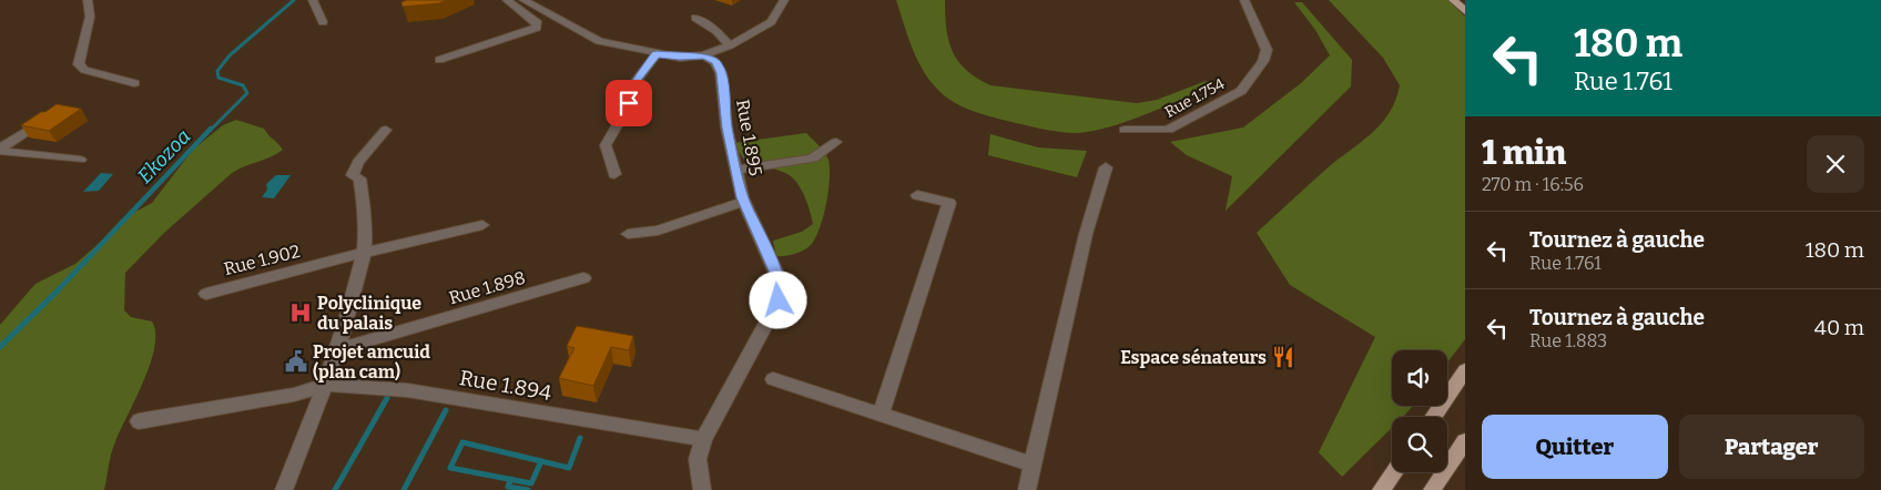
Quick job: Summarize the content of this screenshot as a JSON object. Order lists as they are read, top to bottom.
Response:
{
  "streets": {
    "street": [
      "Rue 1.754",
      "Rue 1.895",
      "Rue 1.902",
      "Rue 1.898",
      "Rue 1.894"
    ]
  },
  "crossings": [
    ["Rue 1.895", "Rue 1.894"]
  ],
  "water": ["Ekozoa"],
  "places": {
    "hospital": ["Polyclinique du palais"],
    "restaurant": ["Espace sénateurs"],
    "public building": ["Projet amcuid (plan cam)"]
  },
  "page": {
    "turn": ["180 m", "Rue 1.761"],
    "heading": ["1 min", "270 m · 16:56"],
    "list": [
      {
        "name": "Tournez à gauche",
        "note": "Rue 1.761",
        "value": "180 m"
      },
      {
        "name": "Tournez à gauche",
        "note": "Rue 1.883",
        "value": "40 m"
      }
    ],
    "buttons": ["Quitter", "Partager"]
  }
}
